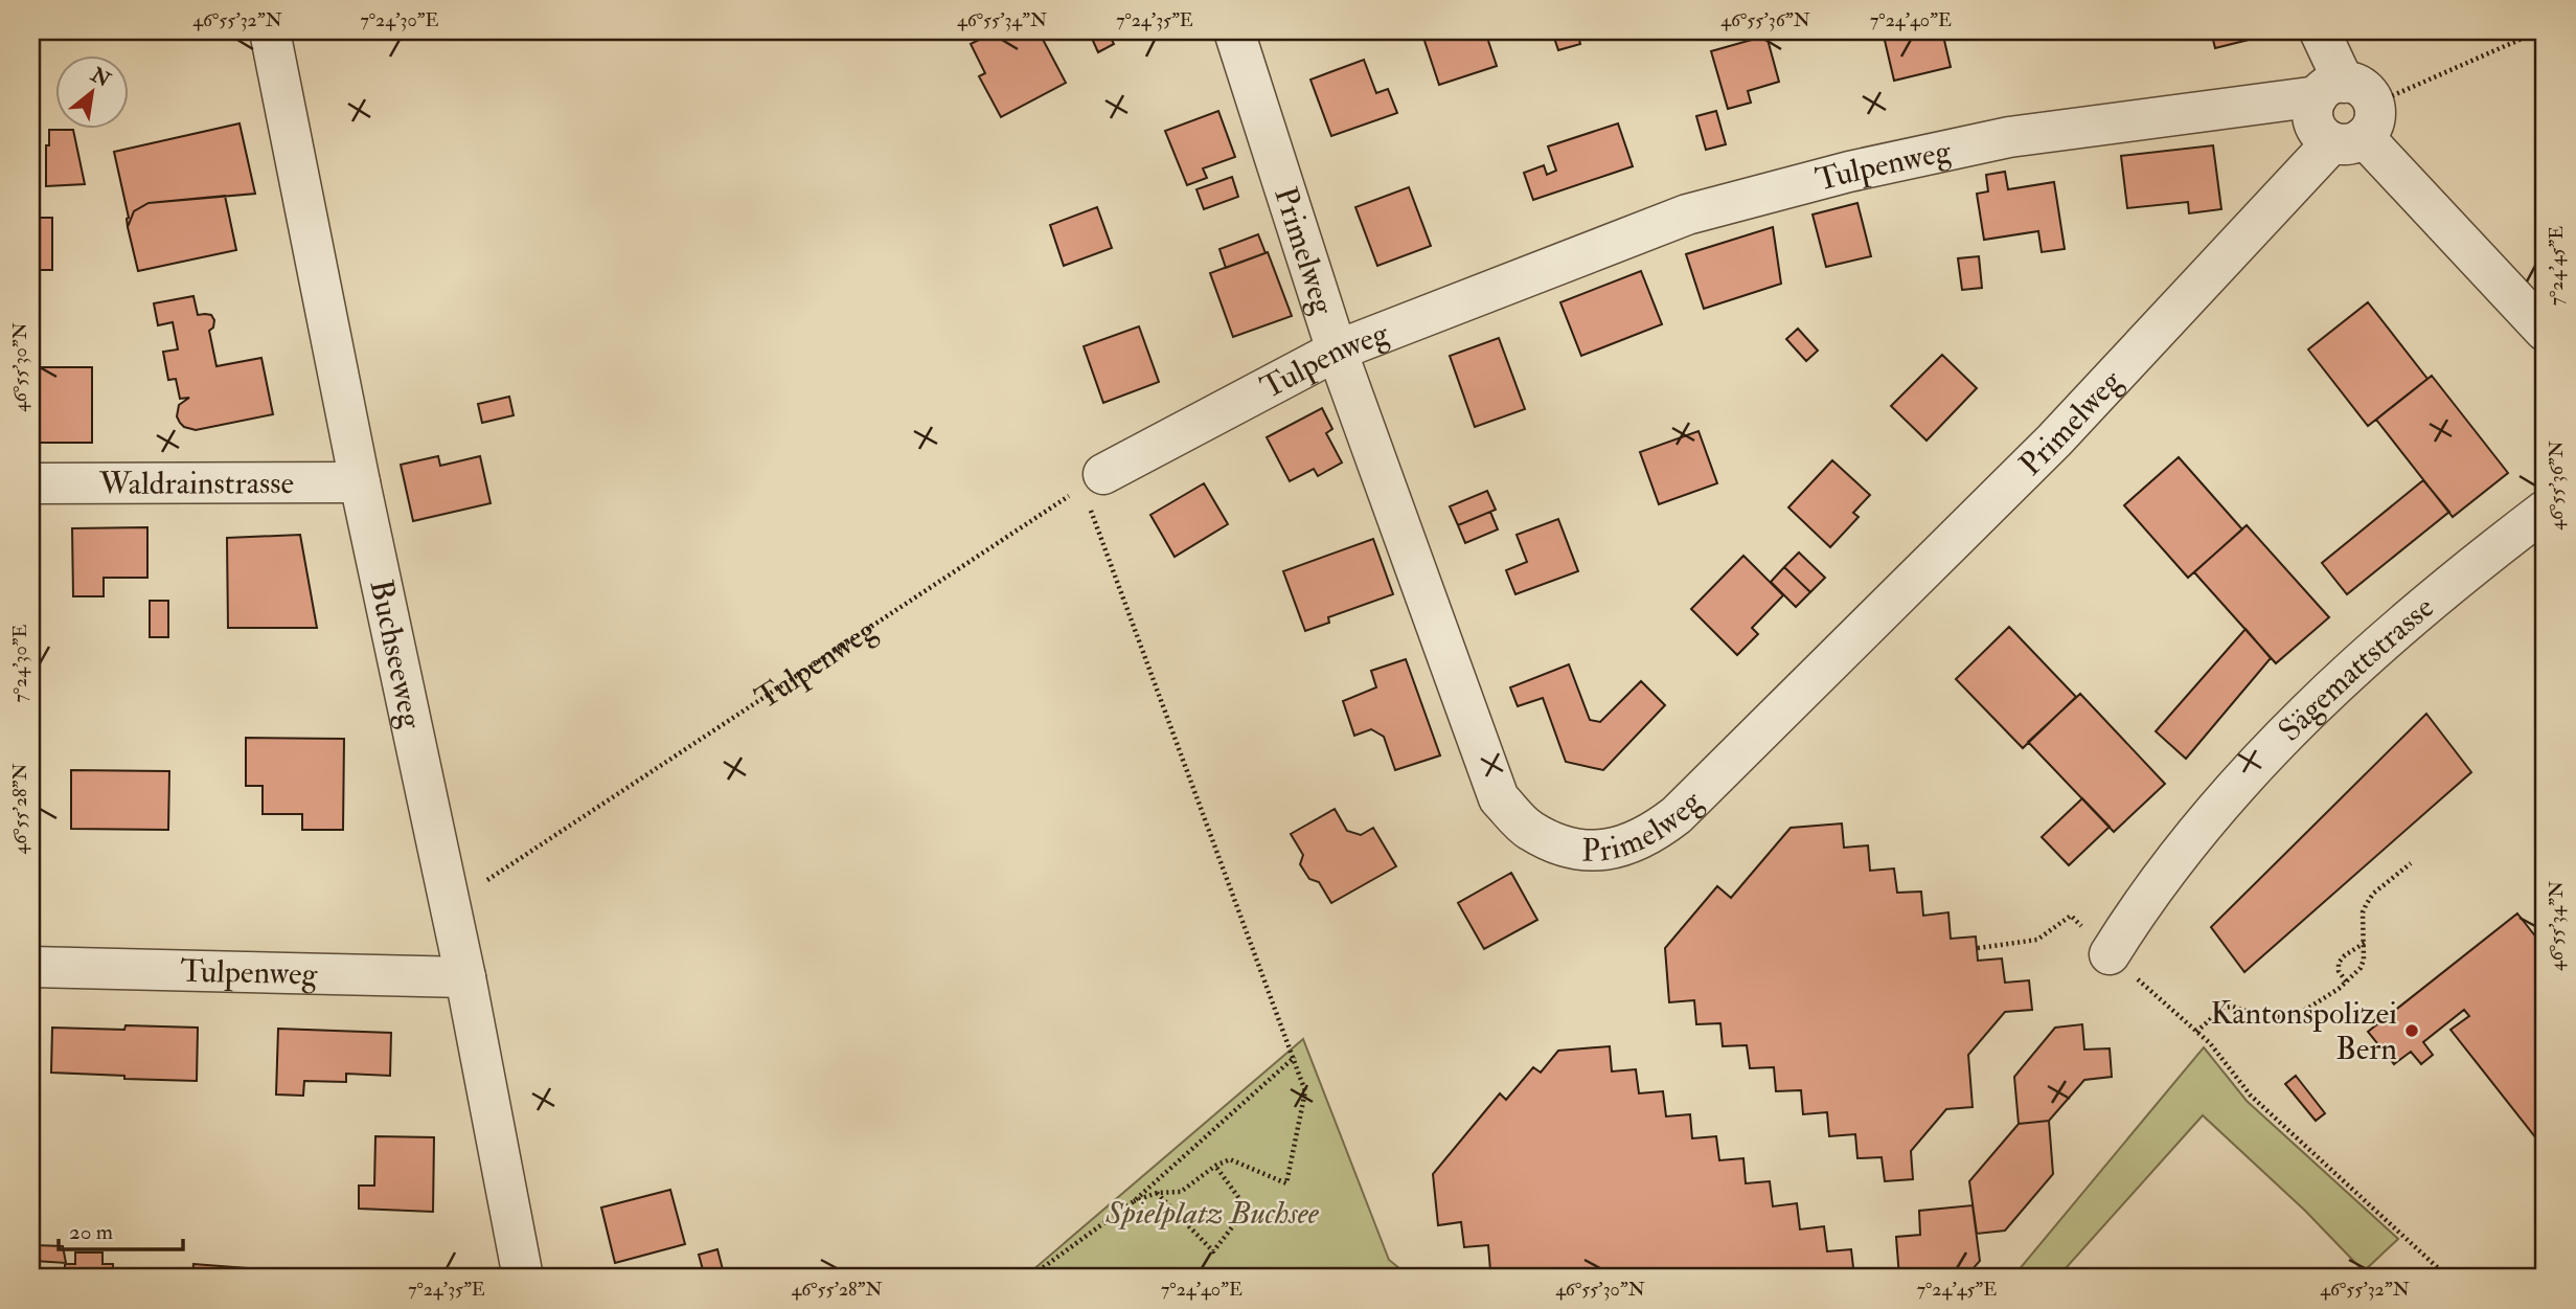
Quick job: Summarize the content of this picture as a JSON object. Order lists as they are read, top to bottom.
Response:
{
  "streets": {
    "street": [
      "Tulpenweg",
      "Primelweg",
      "Waldrainstrasse",
      "Buchseeweg",
      "Sägemattstrasse"
    ]
  },
  "crossings": [
    ["Tulpenweg", "Primelweg"],
    ["Tulpenweg", "Buchseeweg"],
    ["Waldrainstrasse", "Buchseeweg"]
  ],
  "parks": ["Spielplatz Buchsee"],
  "places": ["Kantonspolizei Bern"],
  "scale_bar": "20 m",
  "north": "top right",
  "coordinates": [
    "46°55'32\"N",
    "7°24'30\"E",
    "46°55'34\"N",
    "7°24'35\"E",
    "46°55'36\"N",
    "7°24'40\"E",
    "7°24'45\"E",
    "46°55'30\"N",
    "46°55'28\"N"
  ]
}
